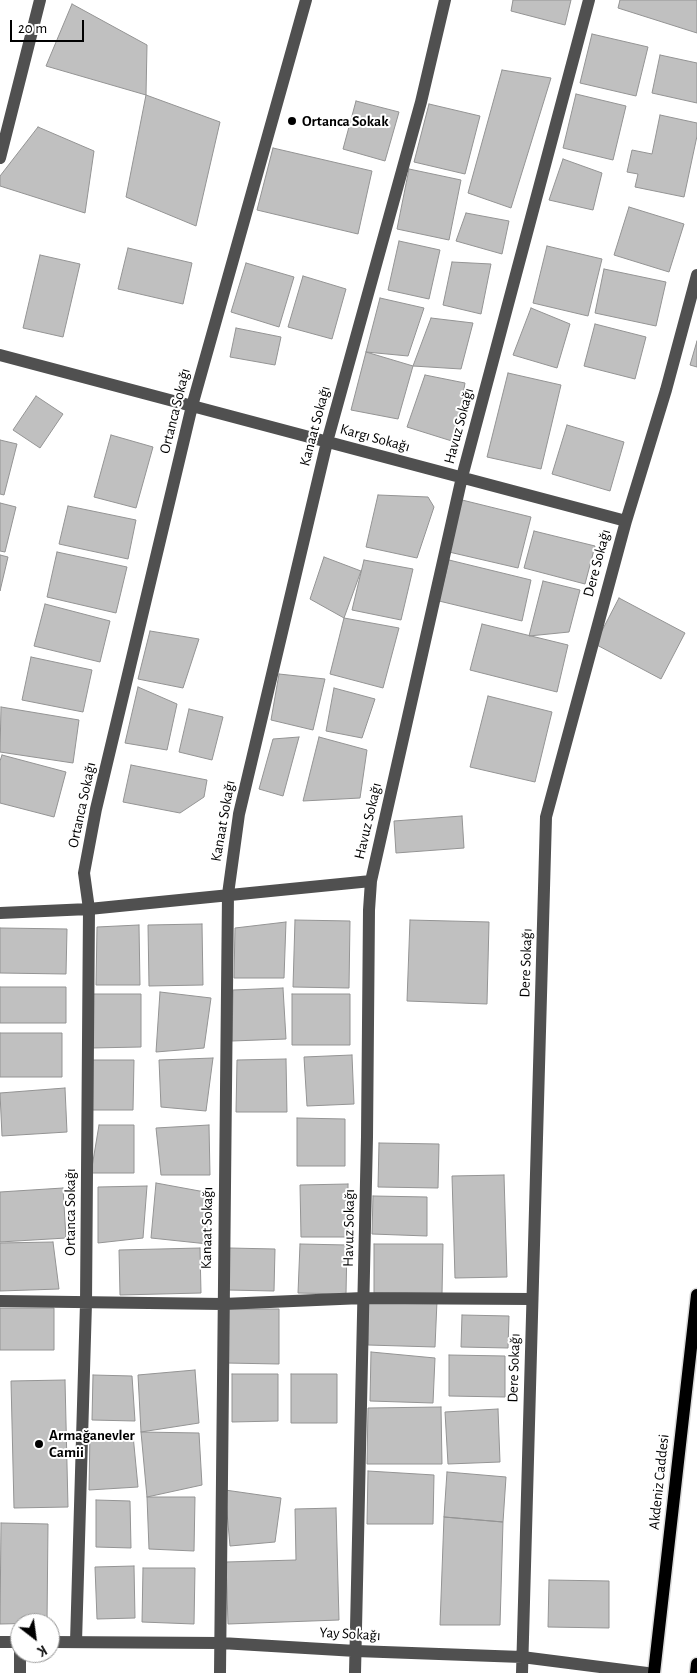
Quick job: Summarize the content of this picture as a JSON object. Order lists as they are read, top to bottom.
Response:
{
  "streets": {
    "main road": ["Akdeniz Caddesi"],
    "street": [
      "Ortanca Sokağı",
      "Kanaat Sokağı",
      "Havuz Sokağı",
      "Kargı Sokağı",
      "Dere Sokağı",
      "Yay Sokağı"
    ]
  },
  "crossings": [
    ["Ortanca Sokağı", "Kargı Sokağı"],
    ["Ortanca Sokağı", "Yay Sokağı"],
    ["Kanaat Sokağı", "Kargı Sokağı"],
    ["Kanaat Sokağı", "Yay Sokağı"],
    ["Havuz Sokağı", "Kargı Sokağı"],
    ["Havuz Sokağı", "Yay Sokağı"],
    ["Kargı Sokağı", "Dere Sokağı"],
    ["Dere Sokağı", "Yay Sokağı"]
  ],
  "places": ["Ortanca Sokak", "Armağanevler Camii"],
  "scale_bar": "20 m",
  "north": "bottom right"
}
